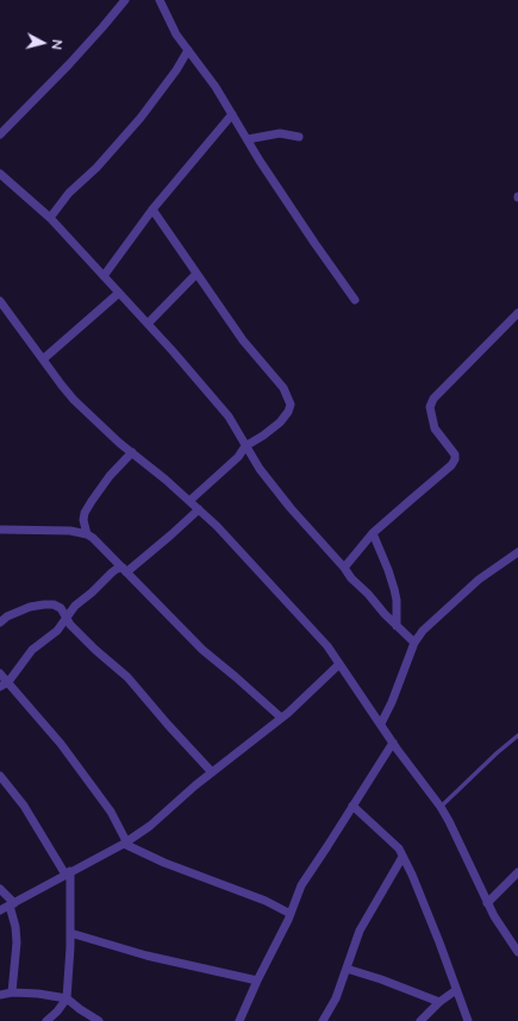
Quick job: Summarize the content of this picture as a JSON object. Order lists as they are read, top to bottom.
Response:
{
  "north": "right"
}
